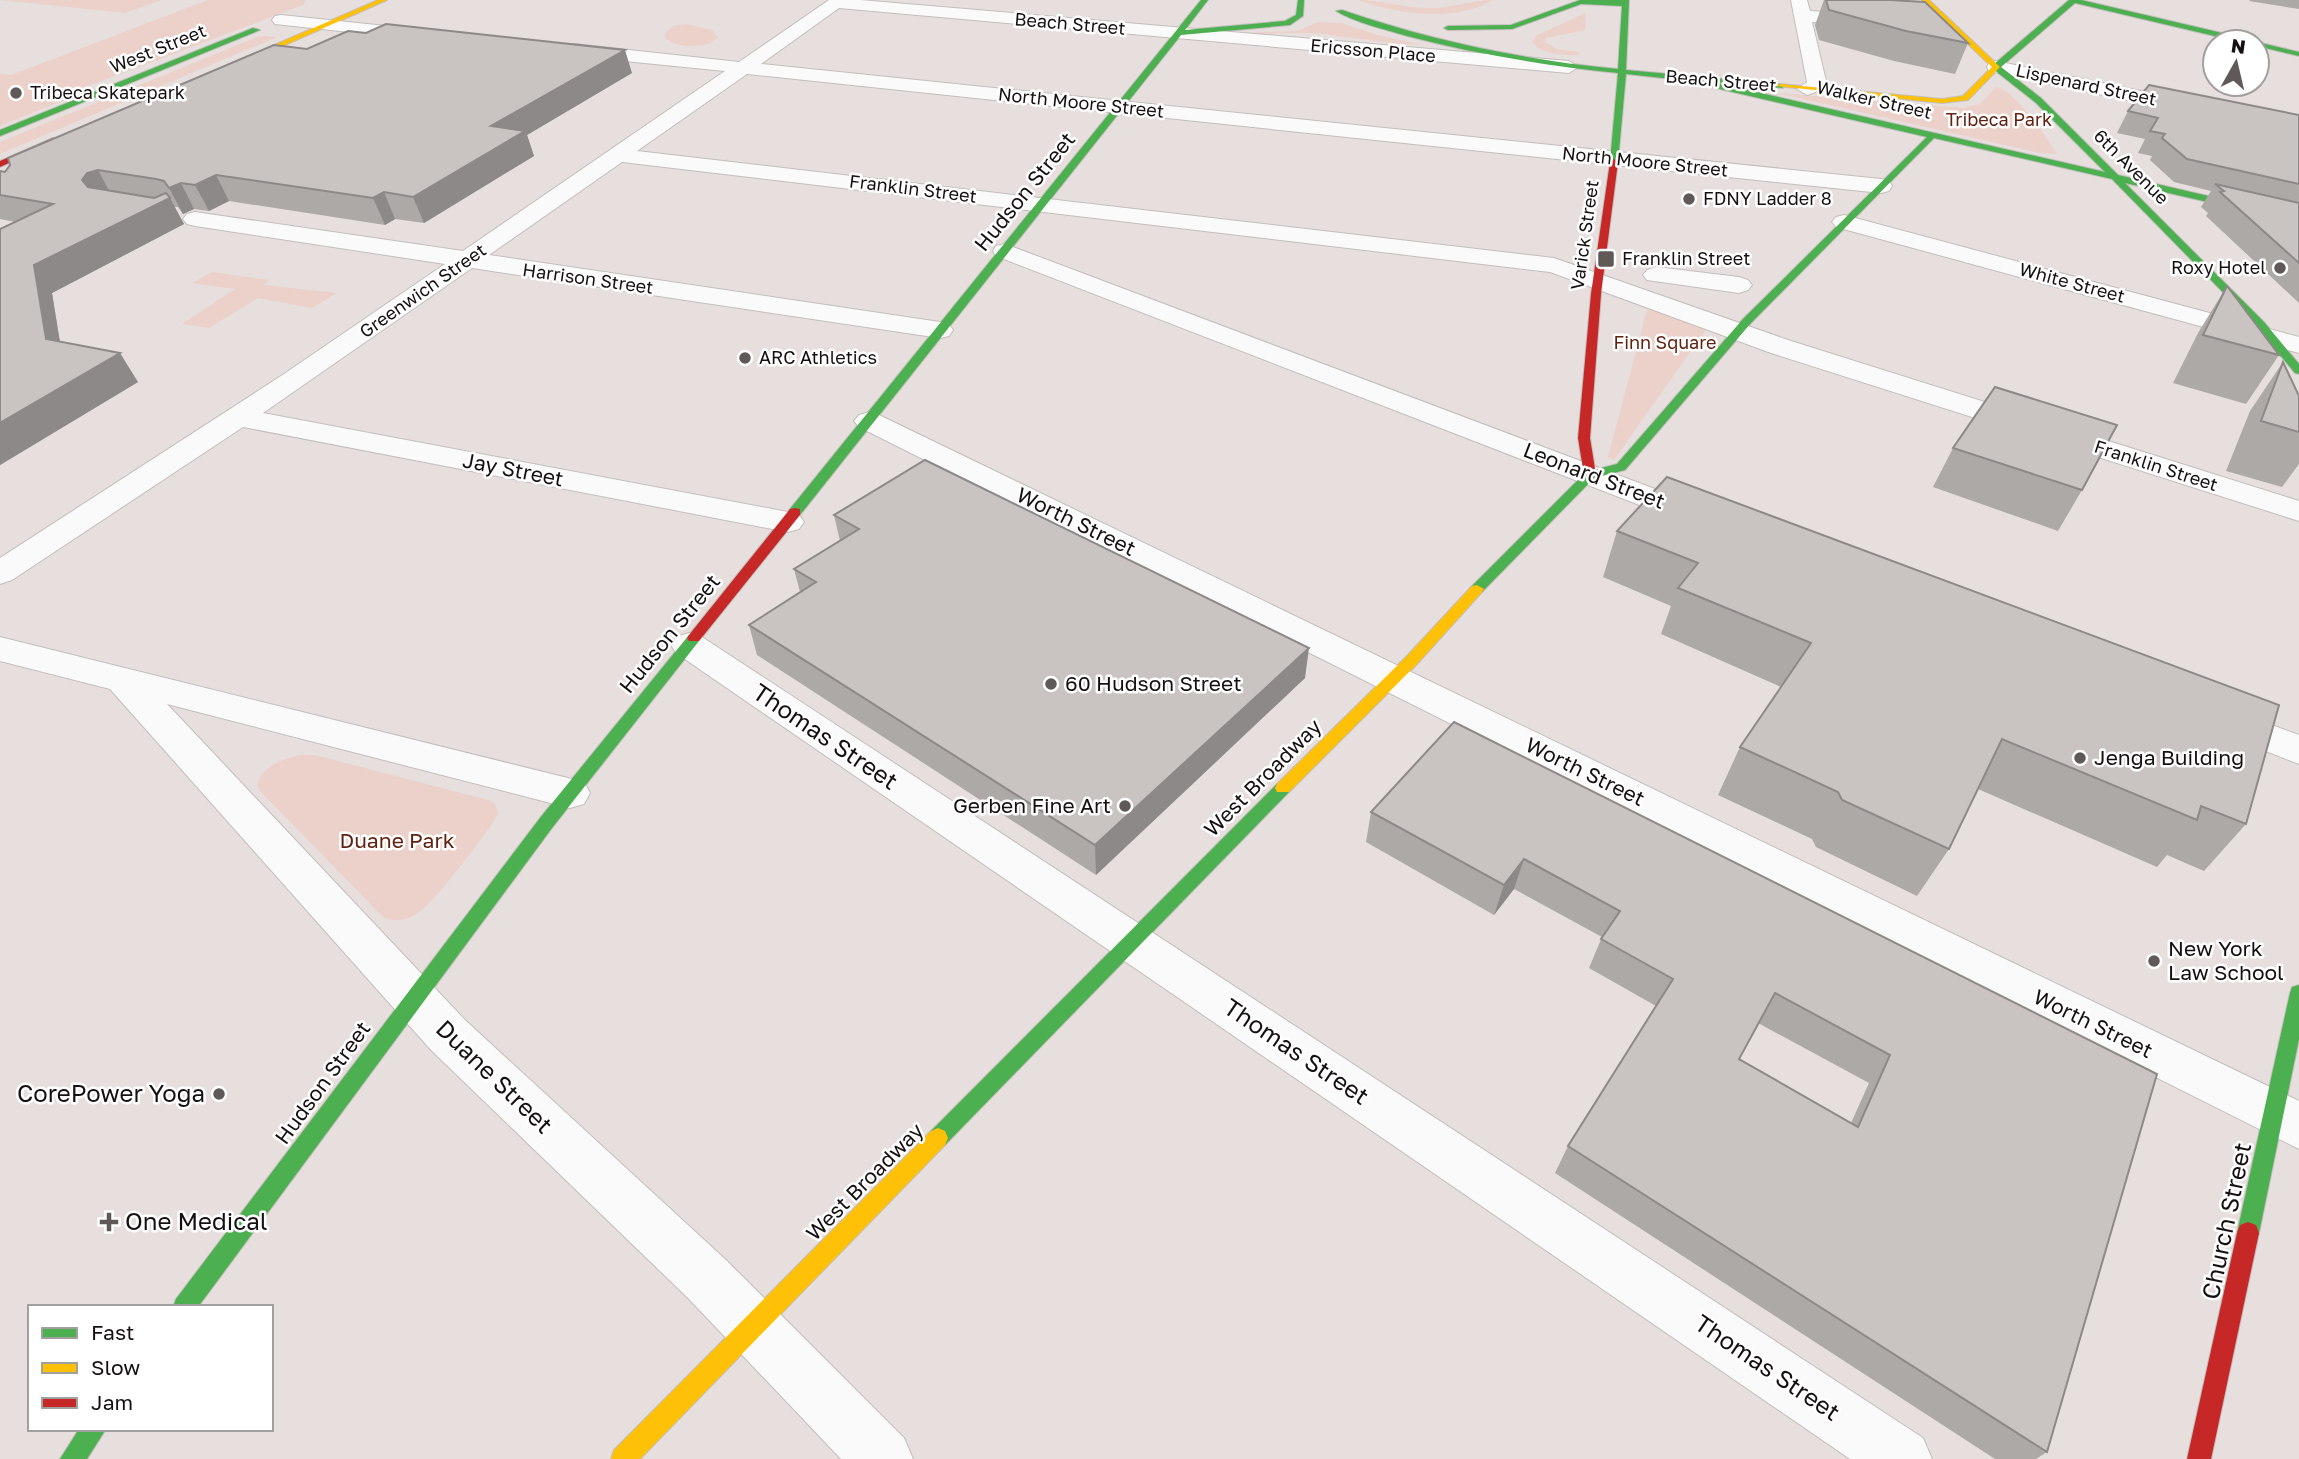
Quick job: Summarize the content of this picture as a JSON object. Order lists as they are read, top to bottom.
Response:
{
  "streets": {
    "main road": [
      "Beach Street",
      "West Street",
      "Walker Street",
      "6th Avenue",
      "Hudson Street",
      "Varick Street",
      "West Broadway",
      "Church Street"
    ],
    "street": [
      "Ericsson Place",
      "Lispenard Street",
      "North Moore Street",
      "Franklin Street",
      "Harrison Street",
      "White Street",
      "Greenwich Street",
      "Jay Street",
      "Leonard Street",
      "Worth Street",
      "Thomas Street",
      "Duane Street"
    ]
  },
  "crossings": [
    ["Beach Street", "Ericsson Place"],
    ["Beach Street", "Lispenard Street"],
    ["Beach Street", "Walker Street"],
    ["Beach Street", "6th Avenue"],
    ["Beach Street", "Hudson Street"],
    ["Beach Street", "Varick Street"],
    ["Beach Street", "Greenwich Street"],
    ["Ericsson Place", "Hudson Street"],
    ["Lispenard Street", "6th Avenue"],
    ["Walker Street", "6th Avenue"],
    ["Walker Street", "West Broadway"],
    ["North Moore Street", "Hudson Street"],
    ["North Moore Street", "Varick Street"],
    ["North Moore Street", "Greenwich Street"],
    ["North Moore Street", "West Broadway"],
    ["6th Avenue", "White Street"],
    ["Franklin Street", "Hudson Street"],
    ["Franklin Street", "Varick Street"],
    ["Franklin Street", "Greenwich Street"],
    ["Franklin Street", "West Broadway"],
    ["Hudson Street", "Harrison Street"],
    ["Hudson Street", "Jay Street"],
    ["Hudson Street", "Leonard Street"],
    ["Hudson Street", "Worth Street"],
    ["Hudson Street", "Thomas Street"],
    ["Hudson Street", "Duane Street"],
    ["Varick Street", "Leonard Street"],
    ["Varick Street", "West Broadway"],
    ["Harrison Street", "Greenwich Street"],
    ["White Street", "West Broadway"],
    ["Greenwich Street", "Jay Street"],
    ["Leonard Street", "West Broadway"],
    ["Worth Street", "West Broadway"],
    ["Worth Street", "Church Street"],
    ["Thomas Street", "West Broadway"],
    ["West Broadway", "Duane Street"]
  ],
  "parks": ["Tribeca Park", "Finn Square", "Duane Park"],
  "places": {
    "other": [
      "Tribeca Skatepark",
      "FDNY Ladder 8",
      "Roxy Hotel",
      "ARC Athletics",
      "60 Hudson Street",
      "Jenga Building",
      "Gerben Fine Art",
      "New York Law School",
      "CorePower Yoga"
    ],
    "transit": ["Franklin Street"],
    "health": ["One Medical"]
  },
  "legend": ["Fast", "Slow", "Jam"],
  "north": "top"
}
